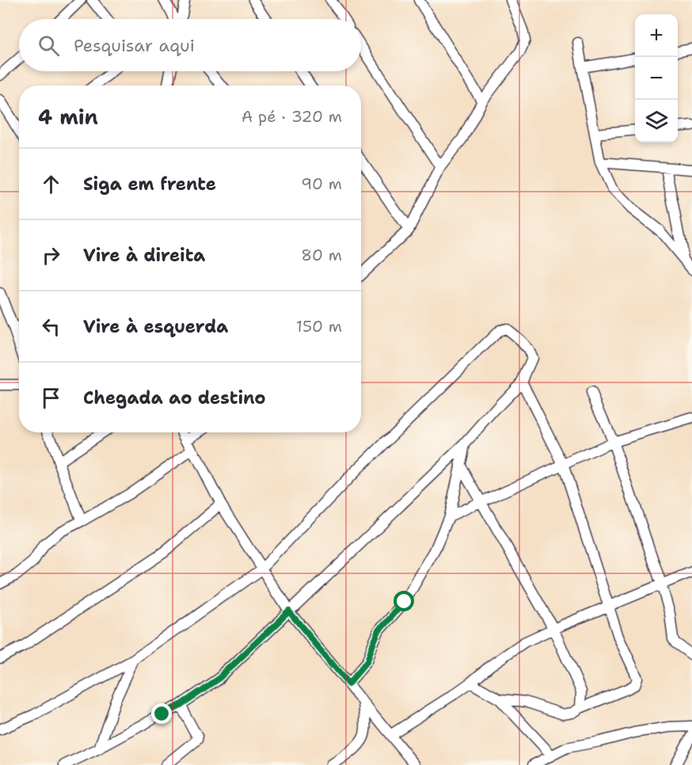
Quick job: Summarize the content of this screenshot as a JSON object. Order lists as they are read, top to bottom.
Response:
{
  "page": {
    "map_buttons": ["+", "−"],
    "search": "Pesquisar aqui",
    "heading": ["4 min", "A pé · 320 m"],
    "list": [
      ["Siga em frente", "90 m"],
      ["Vire à direita", "80 m"],
      ["Vire à esquerda", "150 m"],
      "Chegada ao destino"
    ]
  }
}
